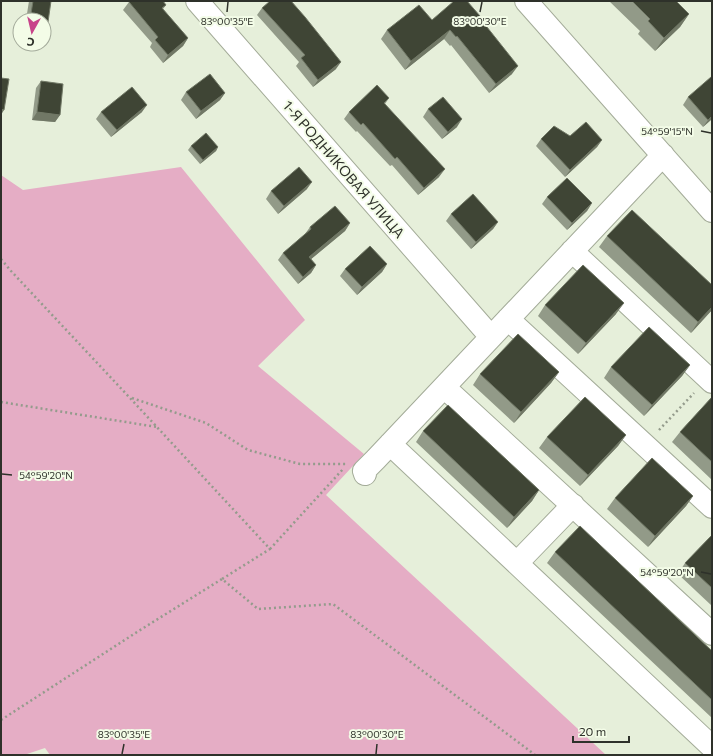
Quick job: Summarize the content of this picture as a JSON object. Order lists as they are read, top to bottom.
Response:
{
  "streets": {
    "street": ["1-Я РОДНИКОВАЯ УЛИЦА"]
  },
  "scale_bar": "20 m",
  "north": "bottom",
  "coordinates": [
    "83°00'35\"E",
    "83°00'30\"E",
    "54°59'15\"N",
    "54°59'20\"N"
  ]
}
